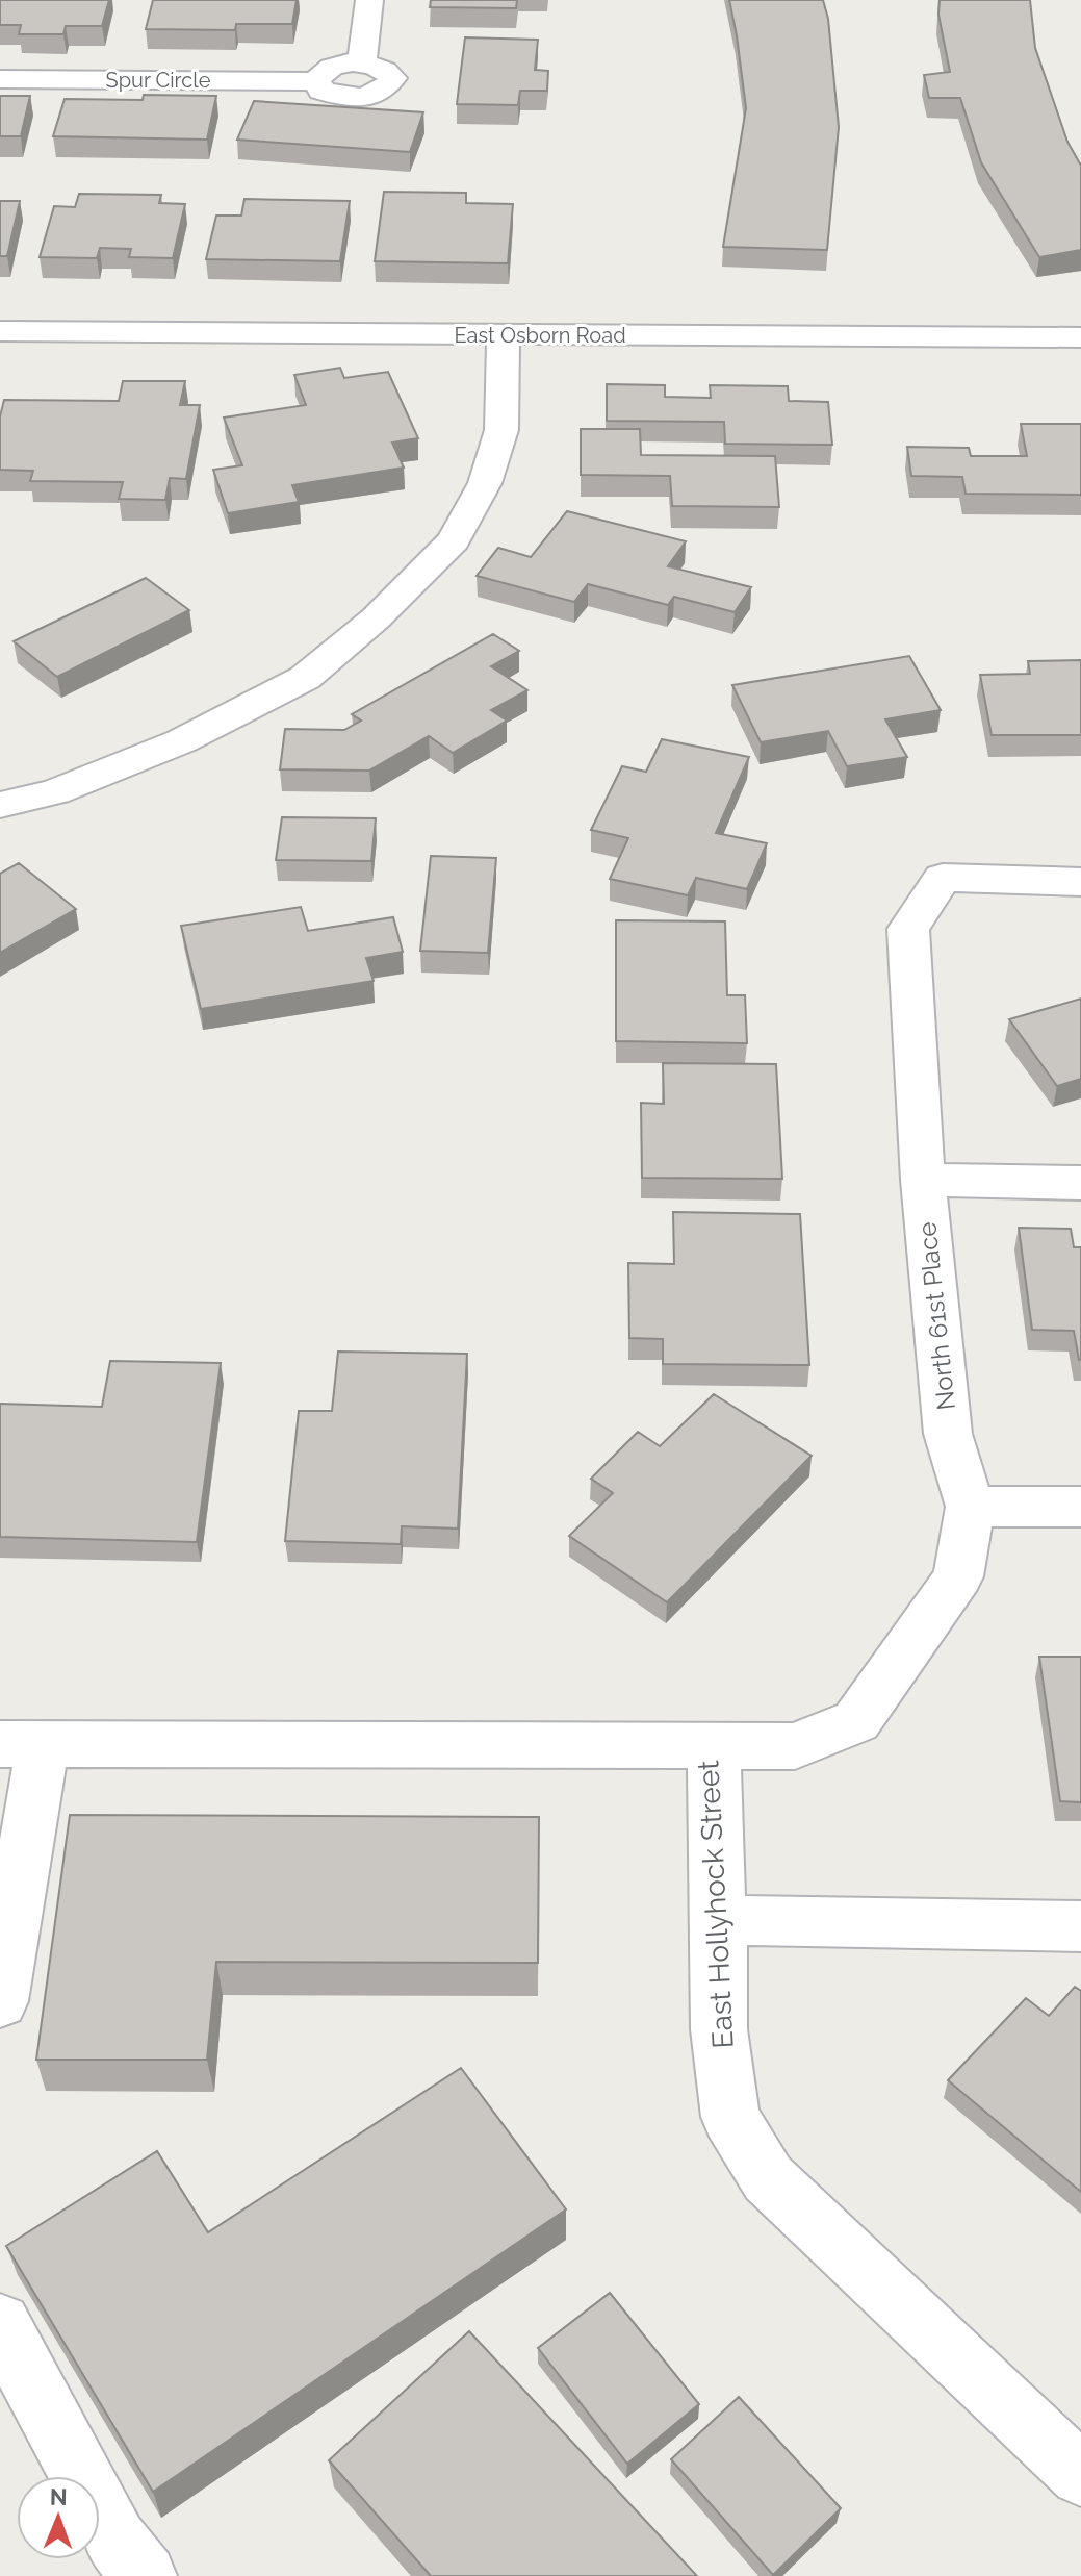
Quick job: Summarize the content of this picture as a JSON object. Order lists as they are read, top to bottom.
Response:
{
  "streets": {
    "street": [
      "Spur Circle",
      "East Osborn Road",
      "North 61st Place",
      "East Hollyhock Street"
    ]
  },
  "crossings": [
    ["North 61st Place", "East Hollyhock Street"]
  ],
  "north": "top"
}
